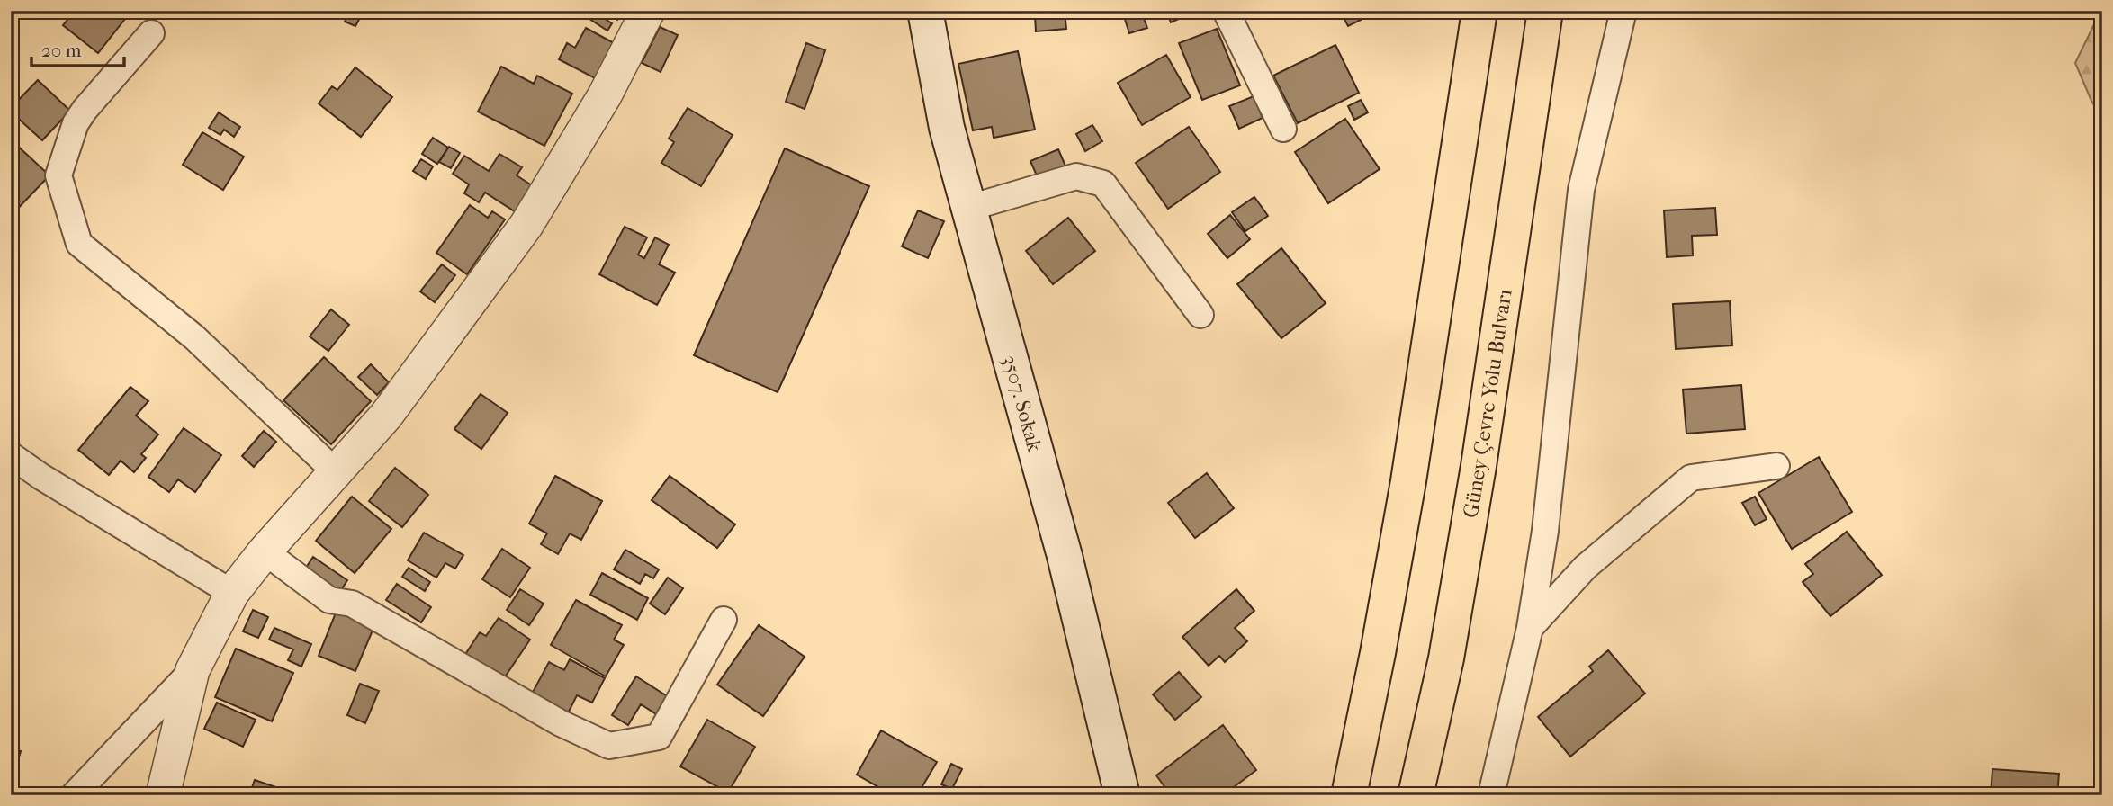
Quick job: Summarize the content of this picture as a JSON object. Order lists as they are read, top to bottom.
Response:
{
  "streets": {
    "highway": ["Güney Çevre Yolu Bulvarı"],
    "main road": ["3507. Sokak"]
  },
  "scale_bar": "20 m"
}
